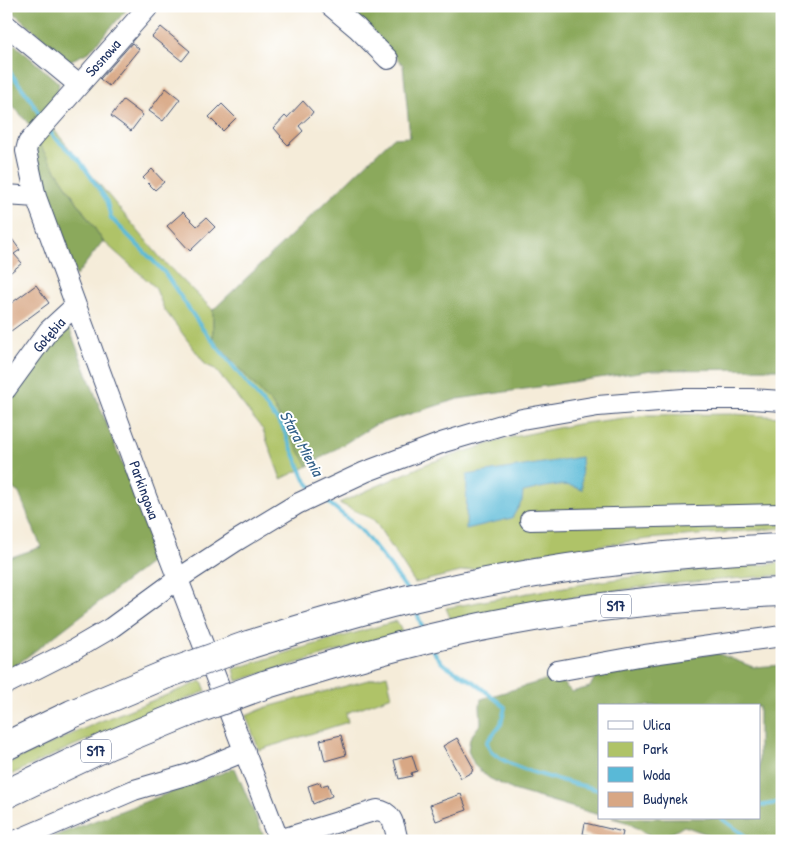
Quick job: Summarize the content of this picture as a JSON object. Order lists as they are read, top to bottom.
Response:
{
  "streets": {
    "highway": ["S17"],
    "street": ["Sosnowa", "Gołębia", "Parkingowa"]
  },
  "crossings": [
    ["Sosnowa", "Parkingowa"],
    ["Gołębia", "Parkingowa"]
  ],
  "water": ["Stara Mienia"],
  "legend": [
    "Ulica",
    "Park",
    "Woda",
    "Budynek"
  ]
}
